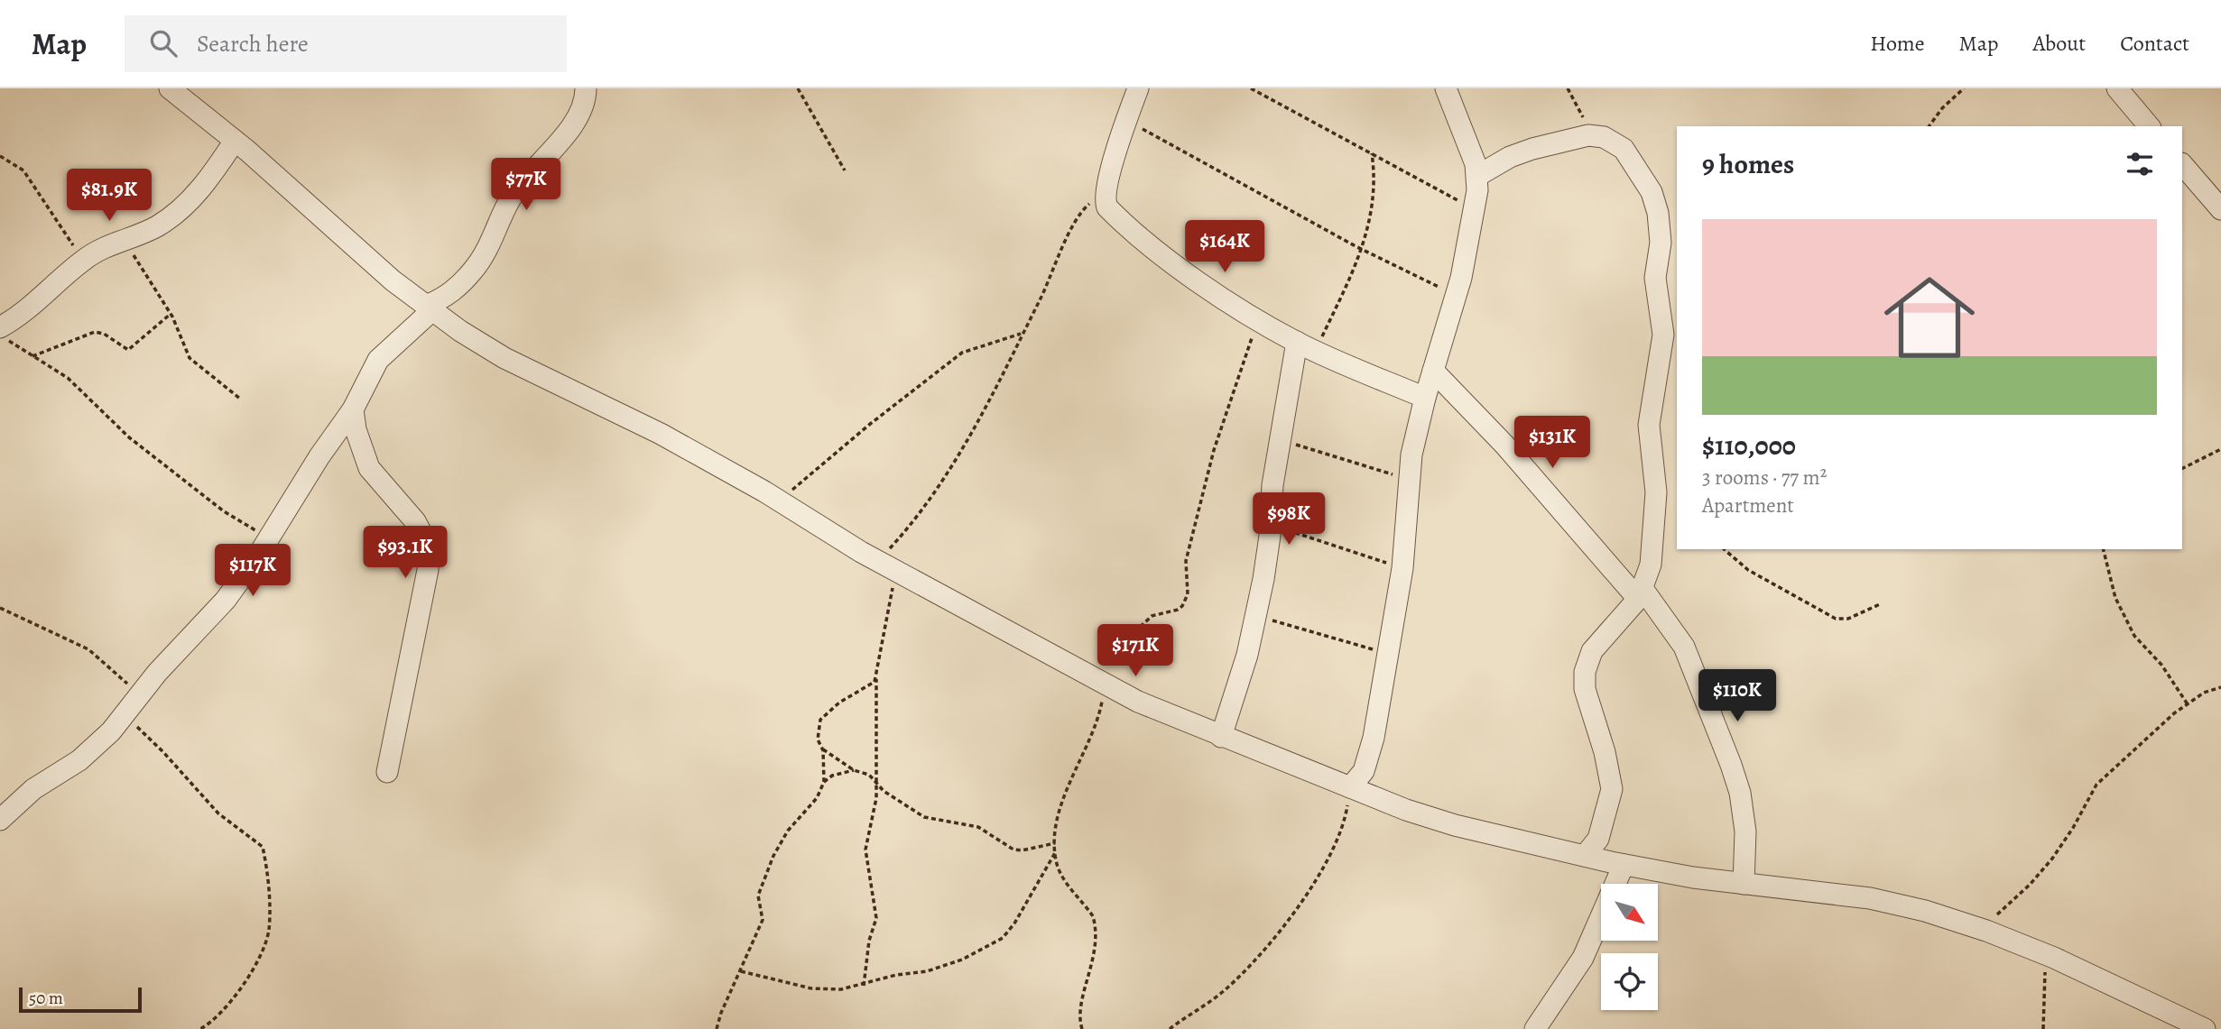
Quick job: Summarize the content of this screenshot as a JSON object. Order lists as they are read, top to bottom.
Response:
{
  "scale_bar": "50 m",
  "north": "bottom right",
  "page": {
    "header": "Map",
    "search": "Search here",
    "nav": [
      "Home",
      "Map",
      "About",
      "Contact"
    ],
    "heading": "9 homes",
    "price": [
      "$77K",
      "$81.9K",
      "$164K",
      "$131K",
      "$98K",
      "$93.1K",
      "$117K",
      "$171K",
      "$110K"
    ],
    "list": [
      {
        "name": "$110,000",
        "note": "3 rooms · 77 m² · Apartment"
      }
    ],
    "scale": "50 m"
  }
}
